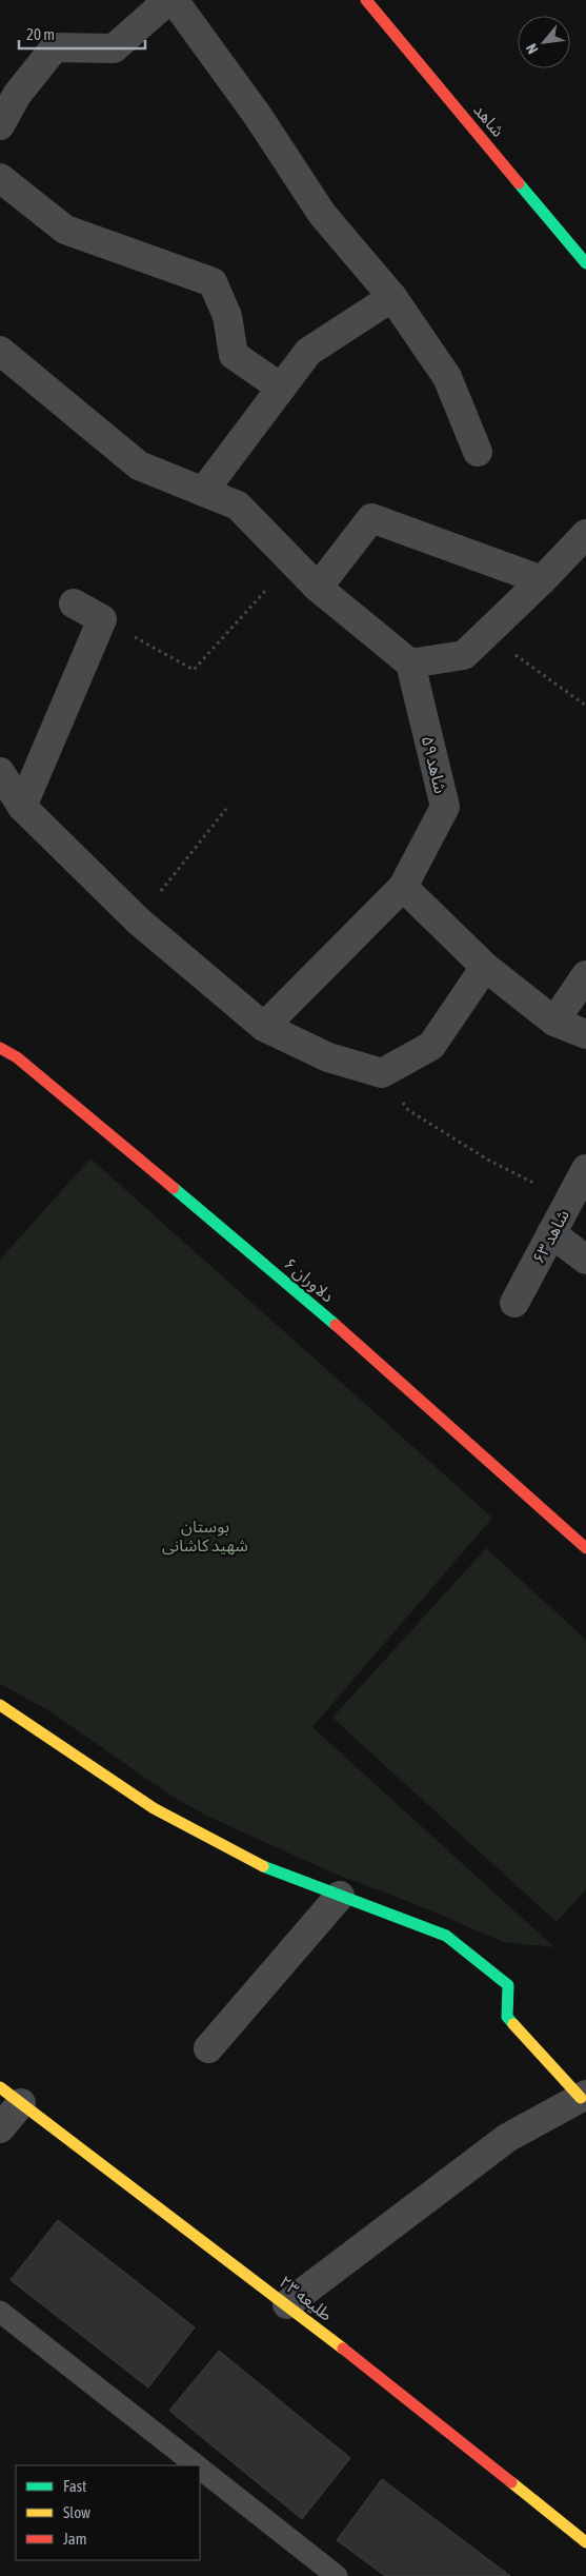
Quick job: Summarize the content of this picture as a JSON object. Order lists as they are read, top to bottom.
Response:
{
  "streets": {
    "street": [
      "شاهد",
      "شاهد ۵۹",
      "شاهد ۶۳",
      "دلاوران ۶",
      "طلیعه ۲۳"
    ]
  },
  "parks": ["بوستان شهید کاشانی"],
  "legend": ["Fast", "Slow", "Jam"],
  "scale_bar": "20 m",
  "north": "bottom left"
}
